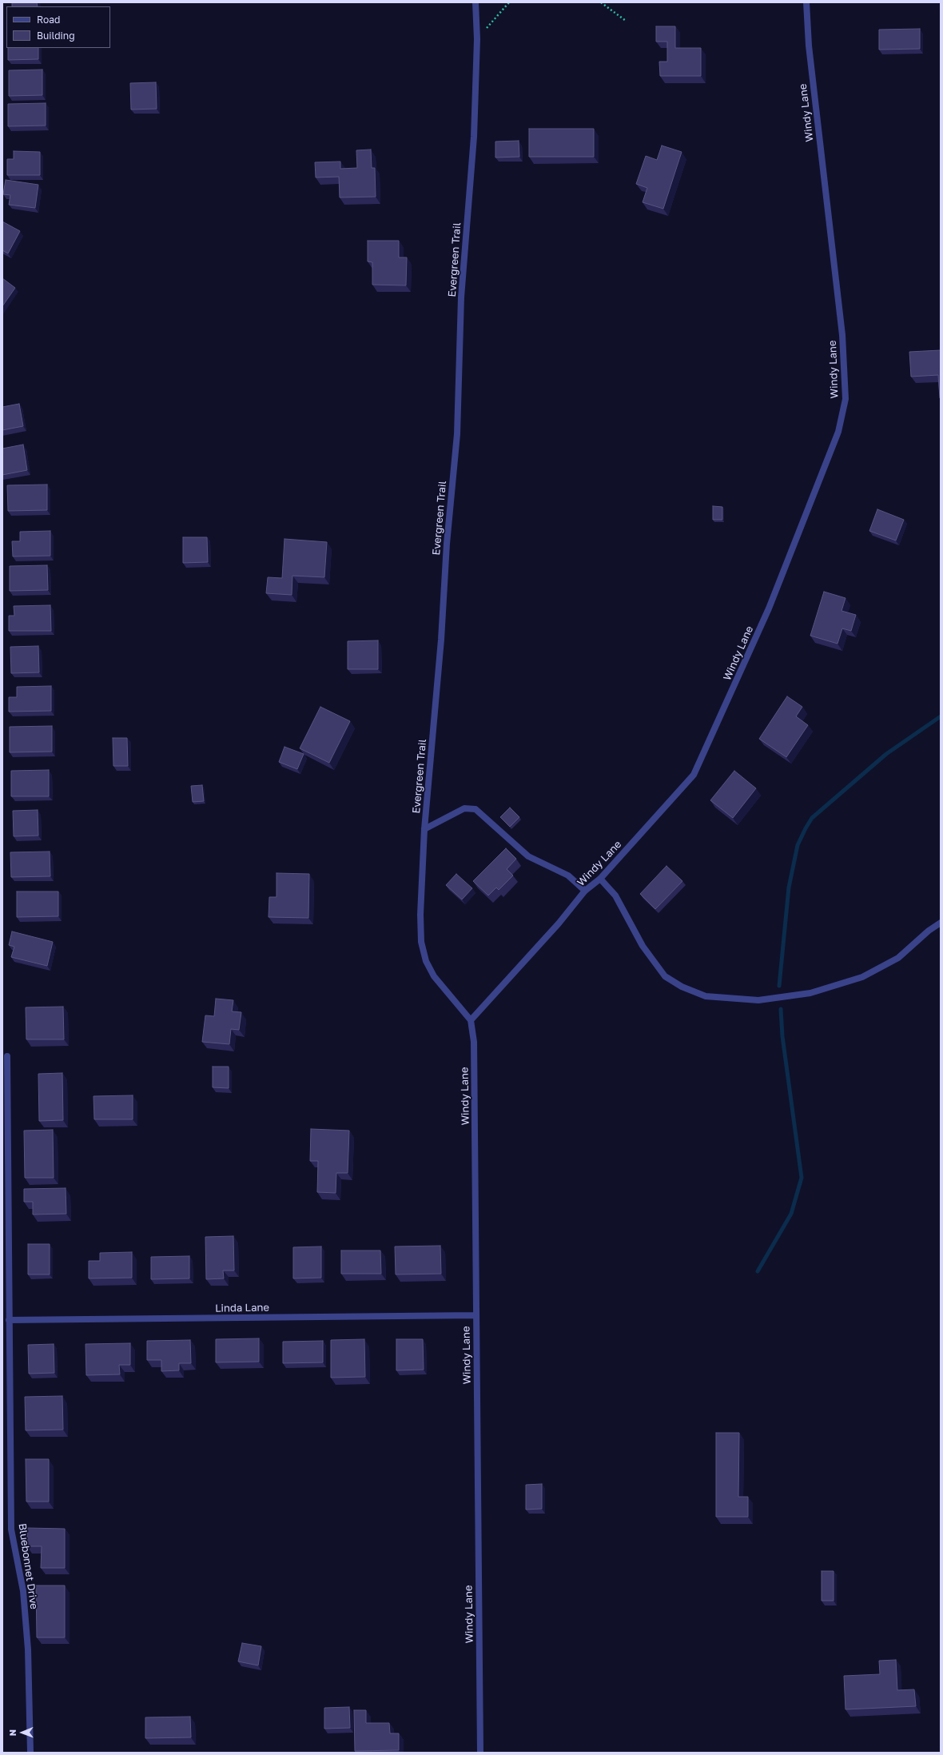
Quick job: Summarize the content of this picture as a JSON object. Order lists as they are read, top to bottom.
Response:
{
  "streets": {
    "street": [
      "Windy Lane",
      "Evergreen Trail",
      "Linda Lane",
      "Bluebonnet Drive"
    ]
  },
  "crossings": [
    ["Windy Lane", "Evergreen Trail"],
    ["Windy Lane", "Linda Lane"],
    ["Linda Lane", "Bluebonnet Drive"]
  ],
  "legend": ["Road", "Building"],
  "north": "left"
}
